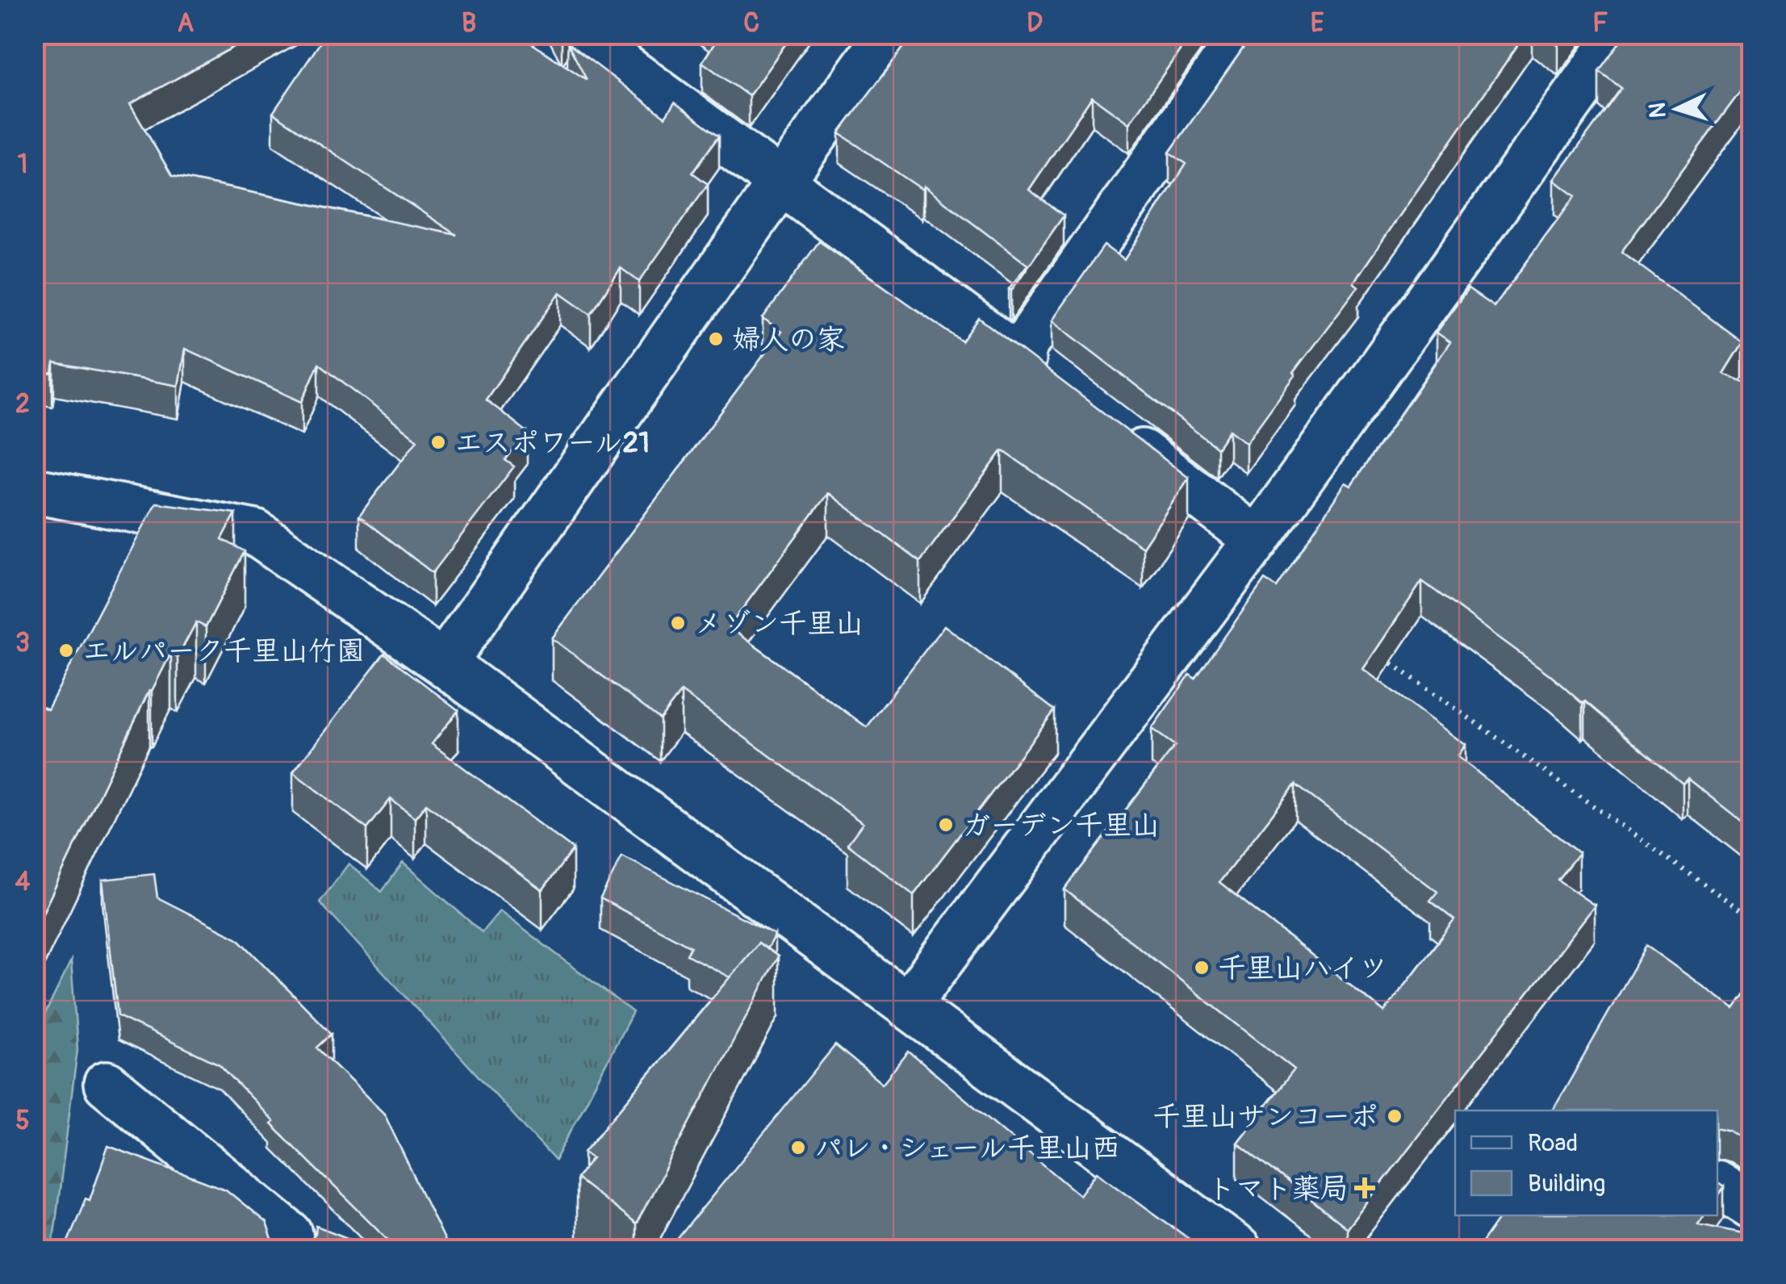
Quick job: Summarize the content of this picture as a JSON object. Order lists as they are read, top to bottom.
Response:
{
  "places": {
    "other": [
      "婦人の家",
      "エスポワール21",
      "メゾン千里山",
      "エルパーク千里山竹園",
      "ガーデン千里山",
      "千里山ハイツ",
      "千里山サンコーポ",
      "パレ・シェール千里山西"
    ],
    "health": ["トマト薬局"]
  },
  "legend": ["Road", "Building"],
  "north": "left",
  "grid": {
    "columns": [
      "A",
      "B",
      "C",
      "D",
      "E",
      "F"
    ],
    "rows": [
      "1",
      "2",
      "3",
      "4",
      "5"
    ]
  }
}
